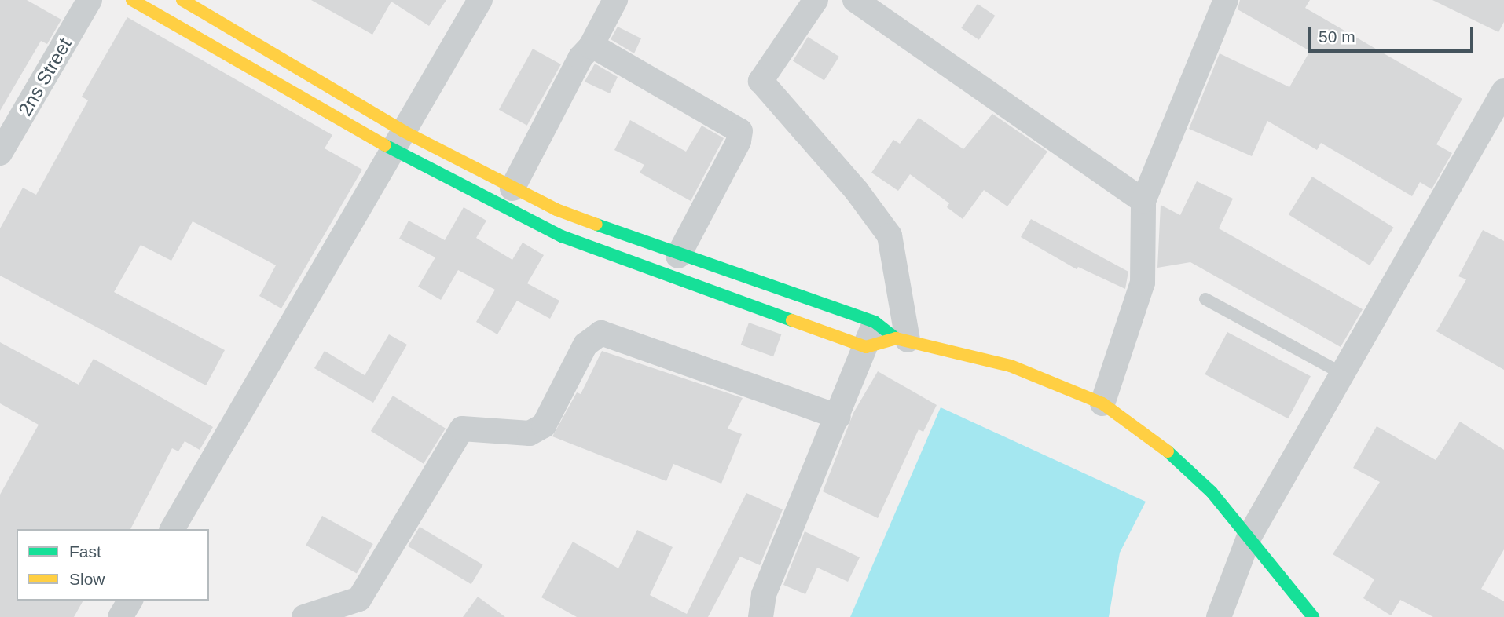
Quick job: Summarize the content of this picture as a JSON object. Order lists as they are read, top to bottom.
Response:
{
  "streets": {
    "street": ["2ns Street"]
  },
  "legend": ["Fast", "Slow"],
  "scale_bar": "50 m"
}
